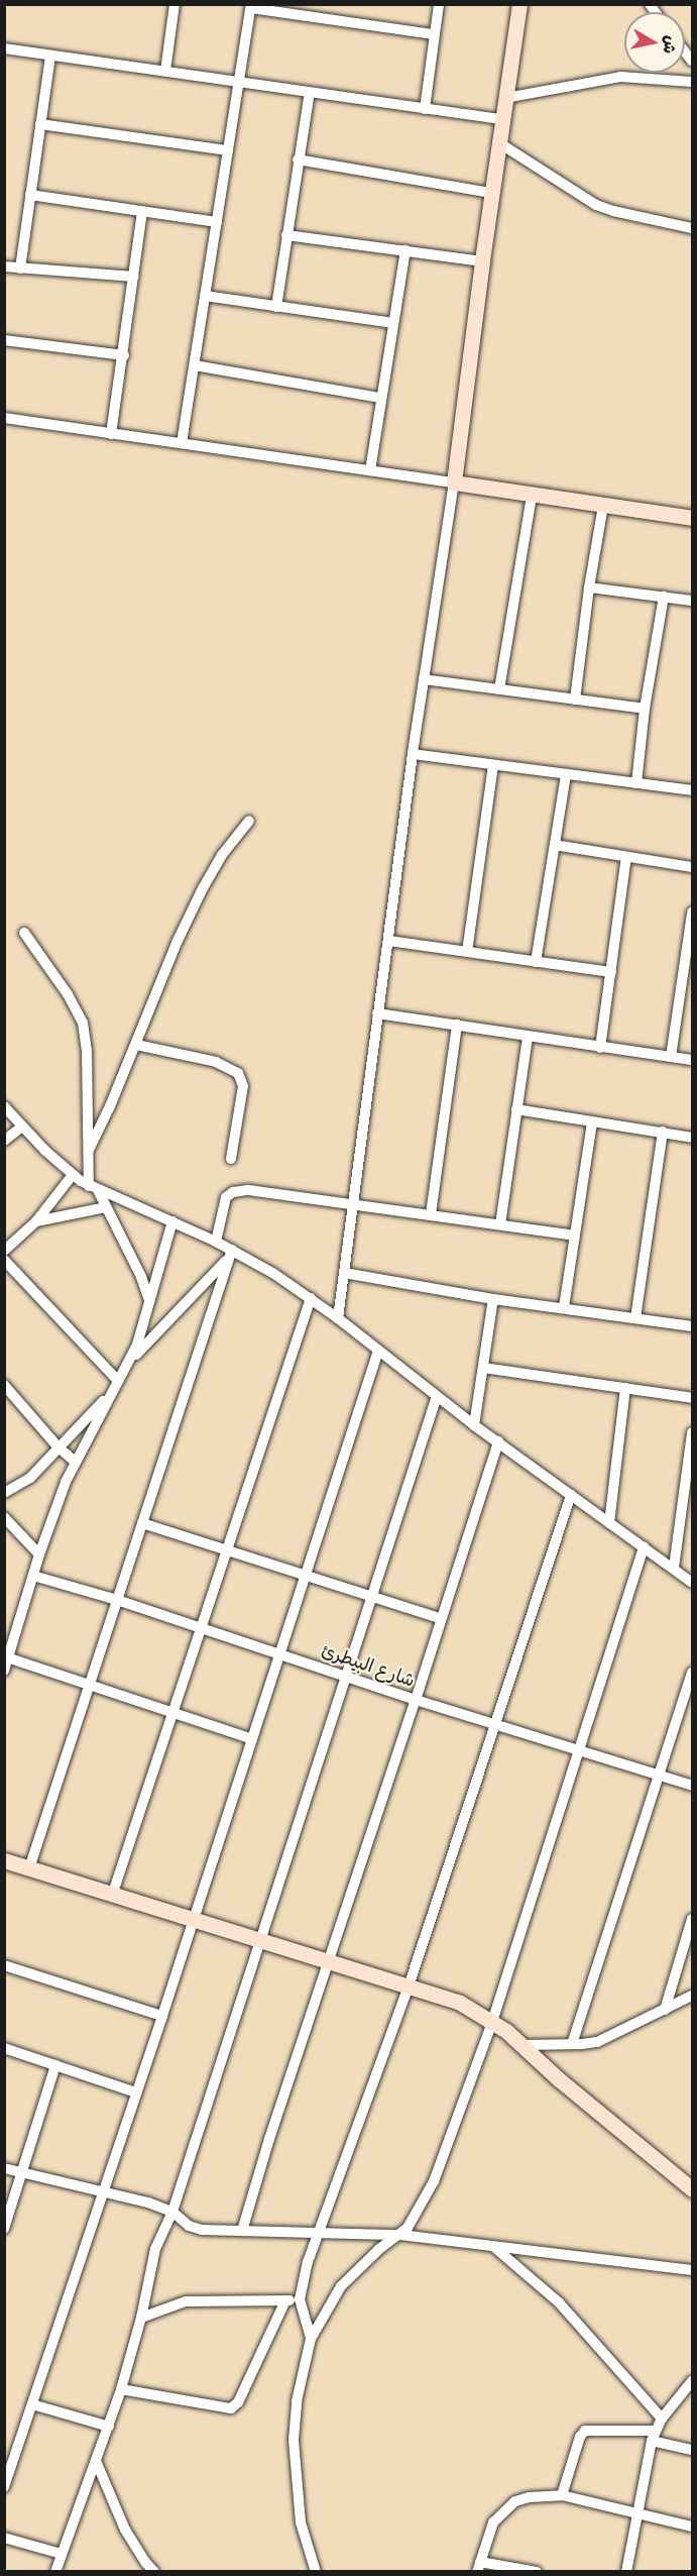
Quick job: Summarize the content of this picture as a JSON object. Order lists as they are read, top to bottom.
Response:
{
  "streets": {
    "street": ["شارع البيطرئ"]
  },
  "north": "right"
}
